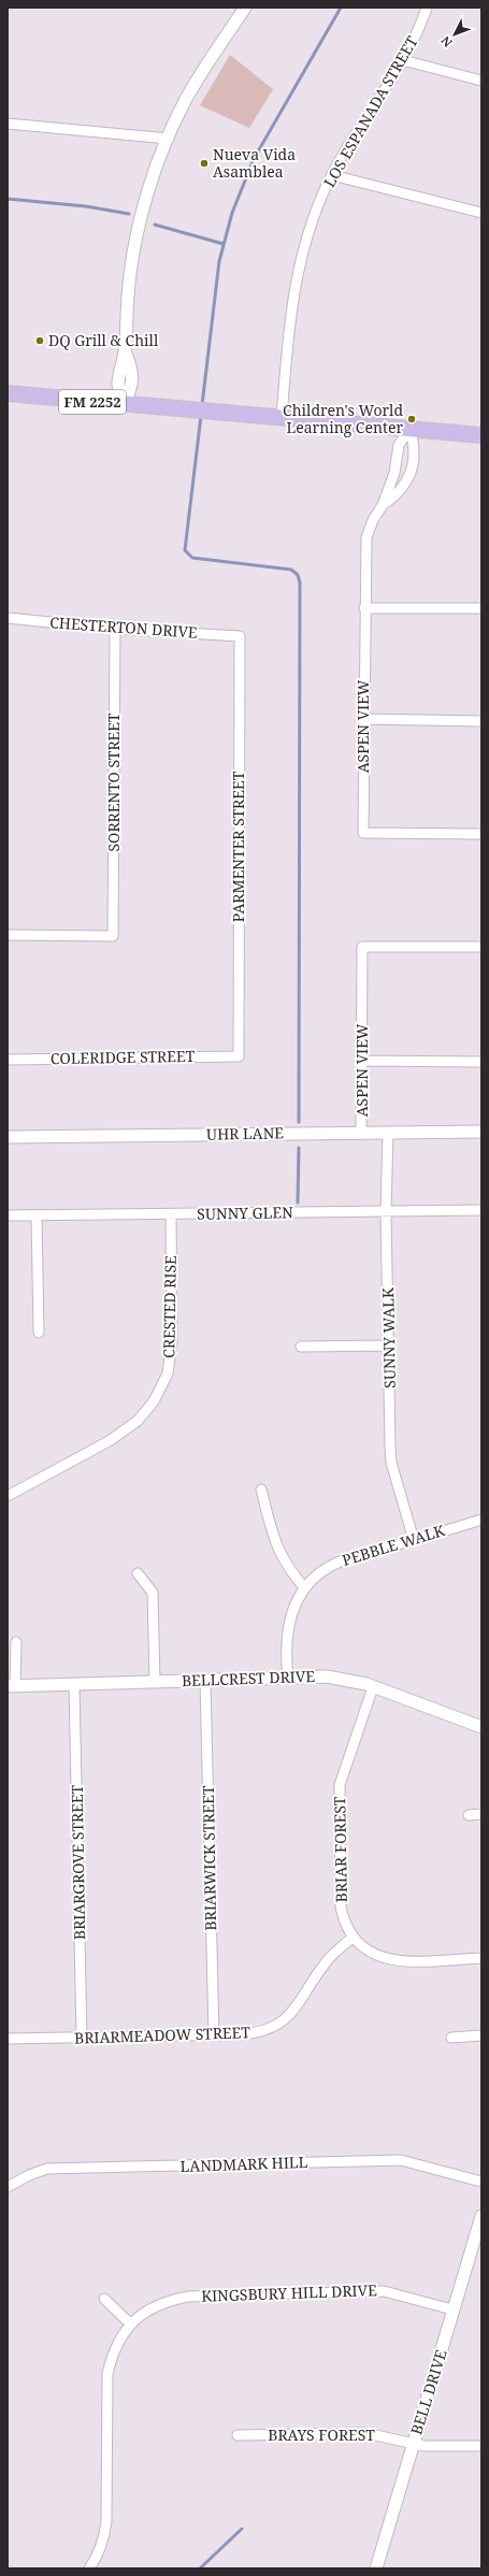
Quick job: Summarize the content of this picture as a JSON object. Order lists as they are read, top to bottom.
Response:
{
  "streets": {
    "main road": ["FM 2252"],
    "street": [
      "LOS ESPANADA STREET",
      "CHESTERTON DRIVE",
      "ASPEN VIEW",
      "SORRENTO STREET",
      "PARMENTER STREET",
      "COLERIDGE STREET",
      "UHR LANE",
      "SUNNY GLEN",
      "CRESTED RISE",
      "SUNNY WALK",
      "PEBBLE WALK",
      "BELLCREST DRIVE",
      "BRIAR FOREST",
      "BRIARWICK STREET",
      "BRIARGROVE STREET",
      "BRIARMEADOW STREET",
      "LANDMARK HILL",
      "KINGSBURY HILL DRIVE",
      "BELL DRIVE",
      "BRAYS FOREST"
    ]
  },
  "crossings": [
    ["LOS ESPANADA STREET", "FM 2252"],
    ["FM 2252", "ASPEN VIEW"],
    ["CHESTERTON DRIVE", "SORRENTO STREET"],
    ["CHESTERTON DRIVE", "PARMENTER STREET"],
    ["ASPEN VIEW", "UHR LANE"],
    ["PARMENTER STREET", "COLERIDGE STREET"],
    ["UHR LANE", "SUNNY WALK"],
    ["SUNNY GLEN", "CRESTED RISE"],
    ["SUNNY GLEN", "SUNNY WALK"],
    ["SUNNY WALK", "PEBBLE WALK"],
    ["PEBBLE WALK", "BELLCREST DRIVE"],
    ["BELLCREST DRIVE", "BRIAR FOREST"],
    ["BELLCREST DRIVE", "BRIARWICK STREET"],
    ["BELLCREST DRIVE", "BRIARGROVE STREET"],
    ["BRIAR FOREST", "BRIARMEADOW STREET"],
    ["BRIARWICK STREET", "BRIARMEADOW STREET"],
    ["BRIARGROVE STREET", "BRIARMEADOW STREET"],
    ["KINGSBURY HILL DRIVE", "BELL DRIVE"],
    ["BELL DRIVE", "BRAYS FOREST"]
  ],
  "places": ["Nueva Vida Asamblea", "DQ Grill & Chill", "Children's World Learning Center"],
  "north": "bottom left"
}
